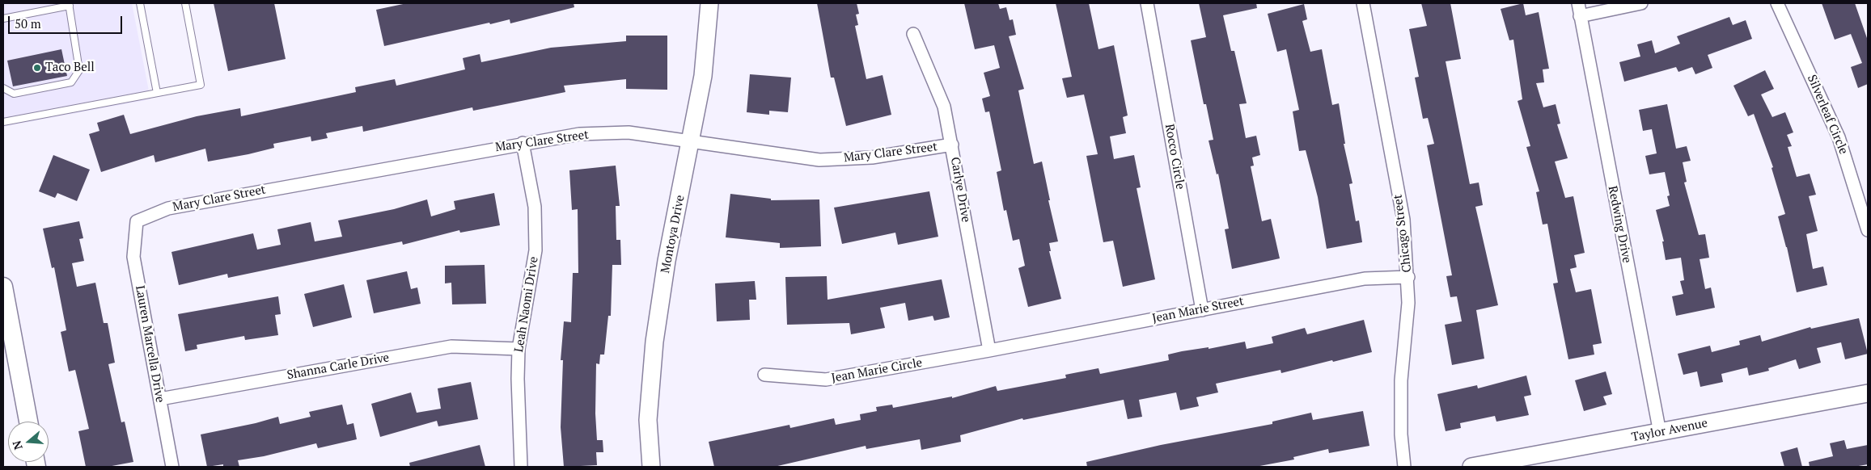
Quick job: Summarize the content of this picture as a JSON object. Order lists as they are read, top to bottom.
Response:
{
  "streets": {
    "street": [
      "Silverleaf Circle",
      "Mary Clare Street",
      "Rocco Circle",
      "Carlye Drive",
      "Redwing Drive",
      "Chicago Street",
      "Montoya Drive",
      "Leah Naomi Drive",
      "Jean Marie Street",
      "Lauren Marcella Drive",
      "Shanna Carle Drive",
      "Jean Marie Circle",
      "Taylor Avenue"
    ]
  },
  "crossings": [
    ["Mary Clare Street", "Carlye Drive"],
    ["Mary Clare Street", "Montoya Drive"],
    ["Mary Clare Street", "Leah Naomi Drive"],
    ["Mary Clare Street", "Lauren Marcella Drive"],
    ["Rocco Circle", "Jean Marie Street"],
    ["Carlye Drive", "Jean Marie Street"],
    ["Carlye Drive", "Jean Marie Circle"],
    ["Redwing Drive", "Taylor Avenue"],
    ["Chicago Street", "Jean Marie Street"],
    ["Leah Naomi Drive", "Shanna Carle Drive"],
    ["Jean Marie Street", "Jean Marie Circle"],
    ["Lauren Marcella Drive", "Shanna Carle Drive"]
  ],
  "places": ["Taco Bell"],
  "scale_bar": "50 m",
  "north": "left"
}
